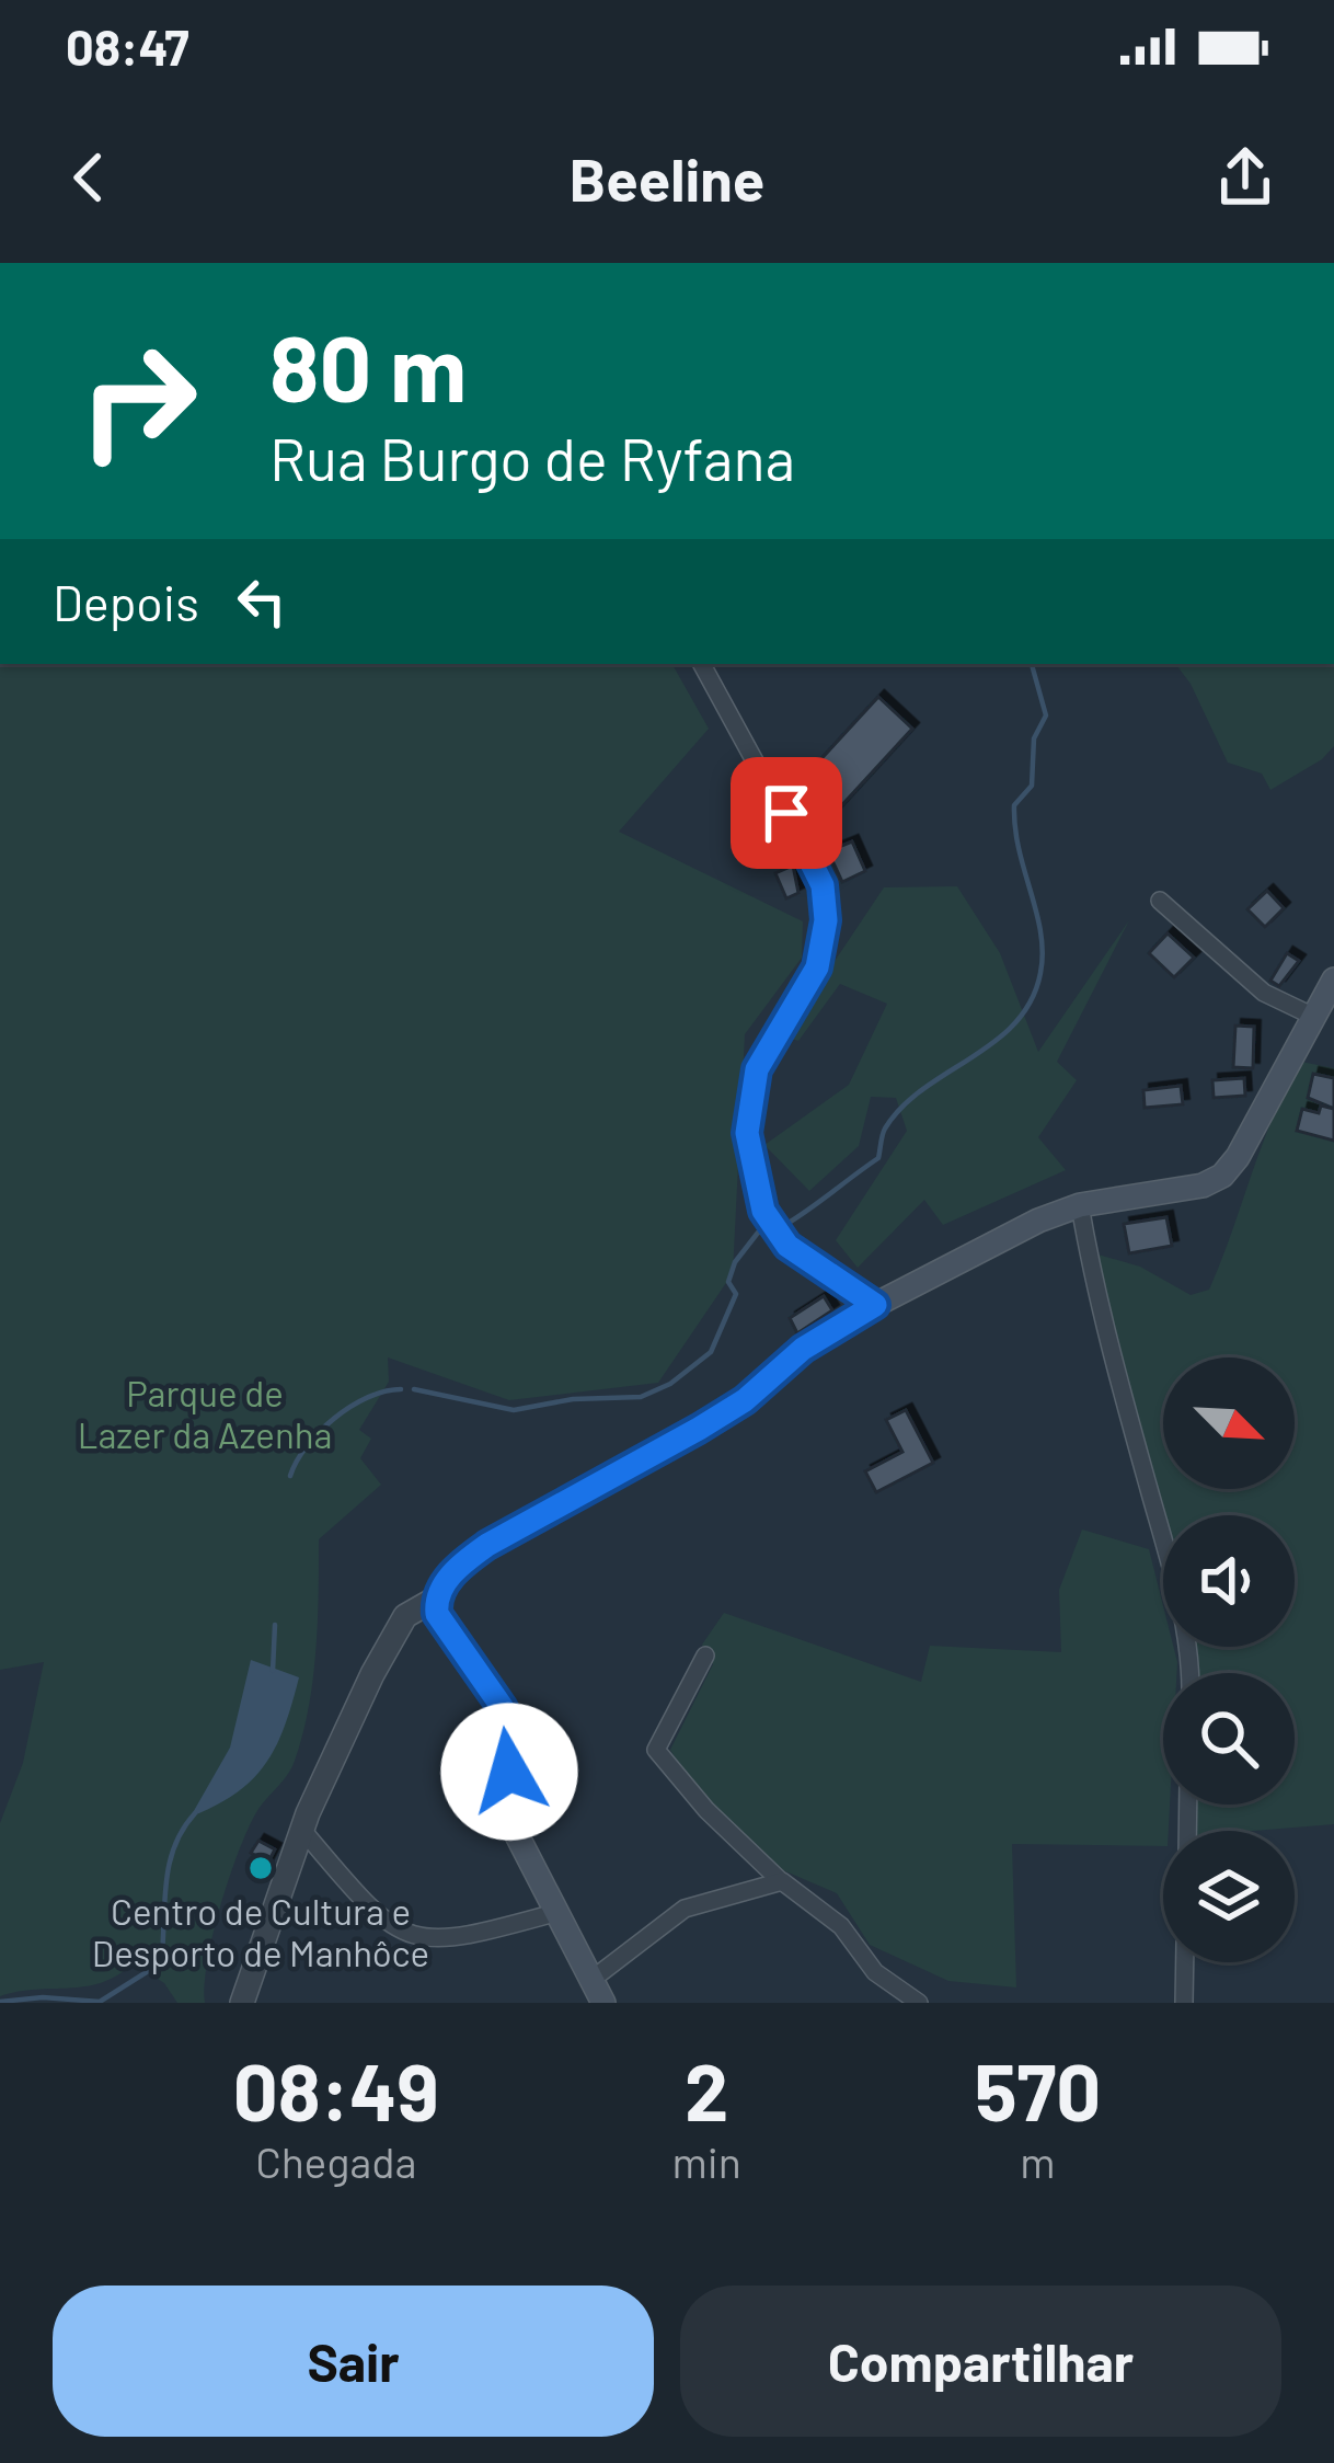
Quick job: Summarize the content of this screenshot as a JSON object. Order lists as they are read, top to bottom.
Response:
{
  "parks": ["Parque de Lazer da Azenha"],
  "places": ["Centro de Cultura e Desporto de Manhôce"],
  "north": "bottom right",
  "page": {
    "status": "08:47",
    "header": "Beeline",
    "turn": ["80 m", "Rua Burgo de Ryfana"],
    "then": "Depois",
    "eta": [
      "08:49",
      "Chegada",
      "2",
      "min",
      "570",
      "m"
    ],
    "buttons": ["Sair", "Compartilhar"]
  }
}
